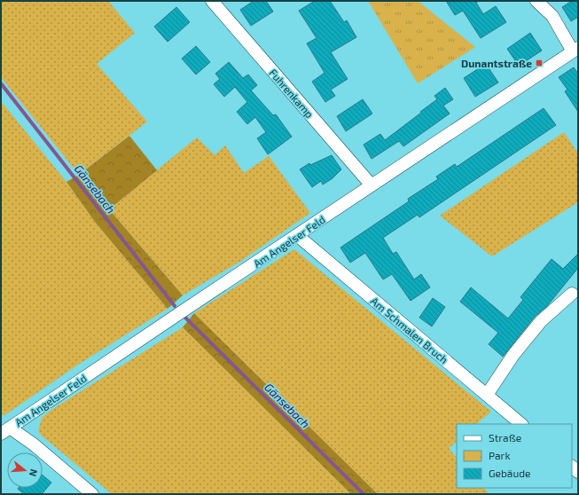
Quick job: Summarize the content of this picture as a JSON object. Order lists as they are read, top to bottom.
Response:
{
  "streets": {
    "street": ["Fuhrenkamp", "Am Angelser Feld", "Am Schmalen Bruch"]
  },
  "crossings": [
    ["Fuhrenkamp", "Am Angelser Feld"],
    ["Am Angelser Feld", "Am Schmalen Bruch"]
  ],
  "water": ["Gänsebach"],
  "places": {
    "transit": ["Dunantstraße"]
  },
  "legend": ["Straße", "Park", "Gebäude"],
  "north": "right"
}
